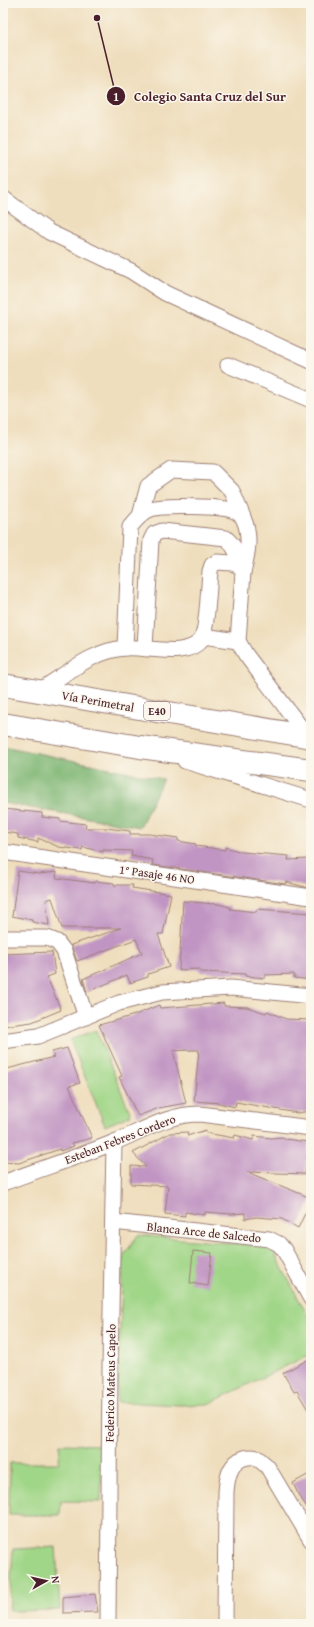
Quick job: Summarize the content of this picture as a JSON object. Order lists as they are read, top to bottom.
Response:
{
  "streets": {
    "highway": ["Vía Perimetral", "E40"],
    "street": [
      "1° Pasaje 46 NO",
      "Esteban Febres Cordero",
      "Blanca Arce de Salcedo",
      "Federico Mateus Capelo"
    ]
  },
  "crossings": [
    ["Esteban Febres Cordero", "Federico Mateus Capelo"],
    ["Blanca Arce de Salcedo", "Federico Mateus Capelo"]
  ],
  "places": ["Colegio Santa Cruz del Sur"],
  "north": "right"
}
